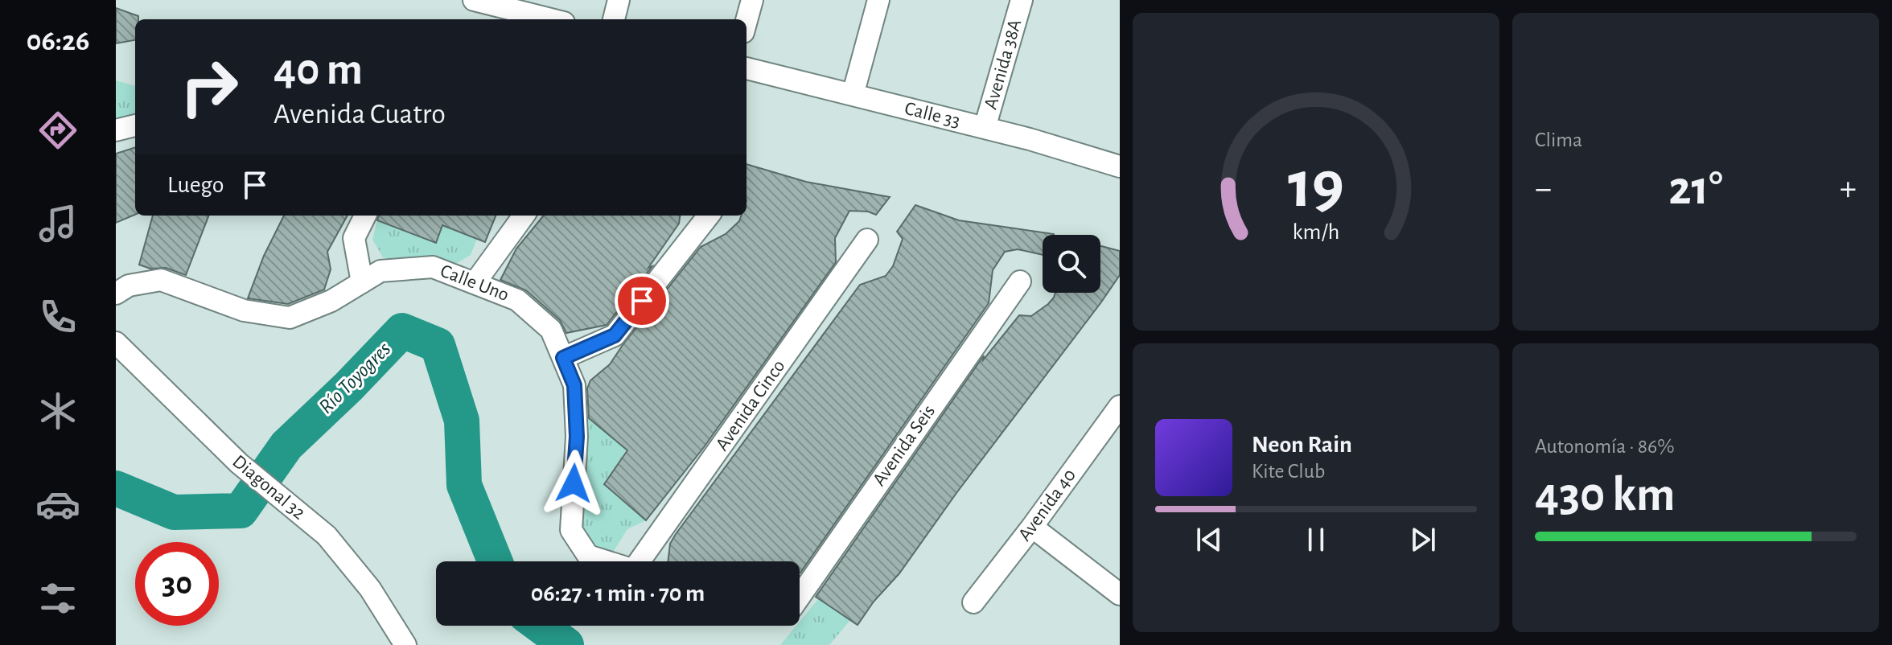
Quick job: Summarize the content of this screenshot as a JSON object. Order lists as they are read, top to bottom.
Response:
{
  "streets": {
    "street": [
      "Avenida 38A",
      "Calle 33",
      "Calle Uno",
      "Avenida Cinco",
      "Avenida Seis",
      "Diagonal 32",
      "Avenida 40"
    ]
  },
  "crossings": [
    ["Avenida 38A", "Calle 33"]
  ],
  "water": ["Río Toyogres"],
  "page": {
    "tabs": "06:26",
    "tile": [
      "Clima",
      ["Autonomía · 86%", "430 km"]
    ],
    "turn": ["40 m", "Avenida Cuatro"],
    "then": "Luego",
    "heat": ["−", "21°", "+"],
    "song": ["Neon Rain", "Kite Club"],
    "limit": "30",
    "trip": "06:27 · 1 min · 70 m",
    "gauge": ["19", "km/h"]
  }
}
